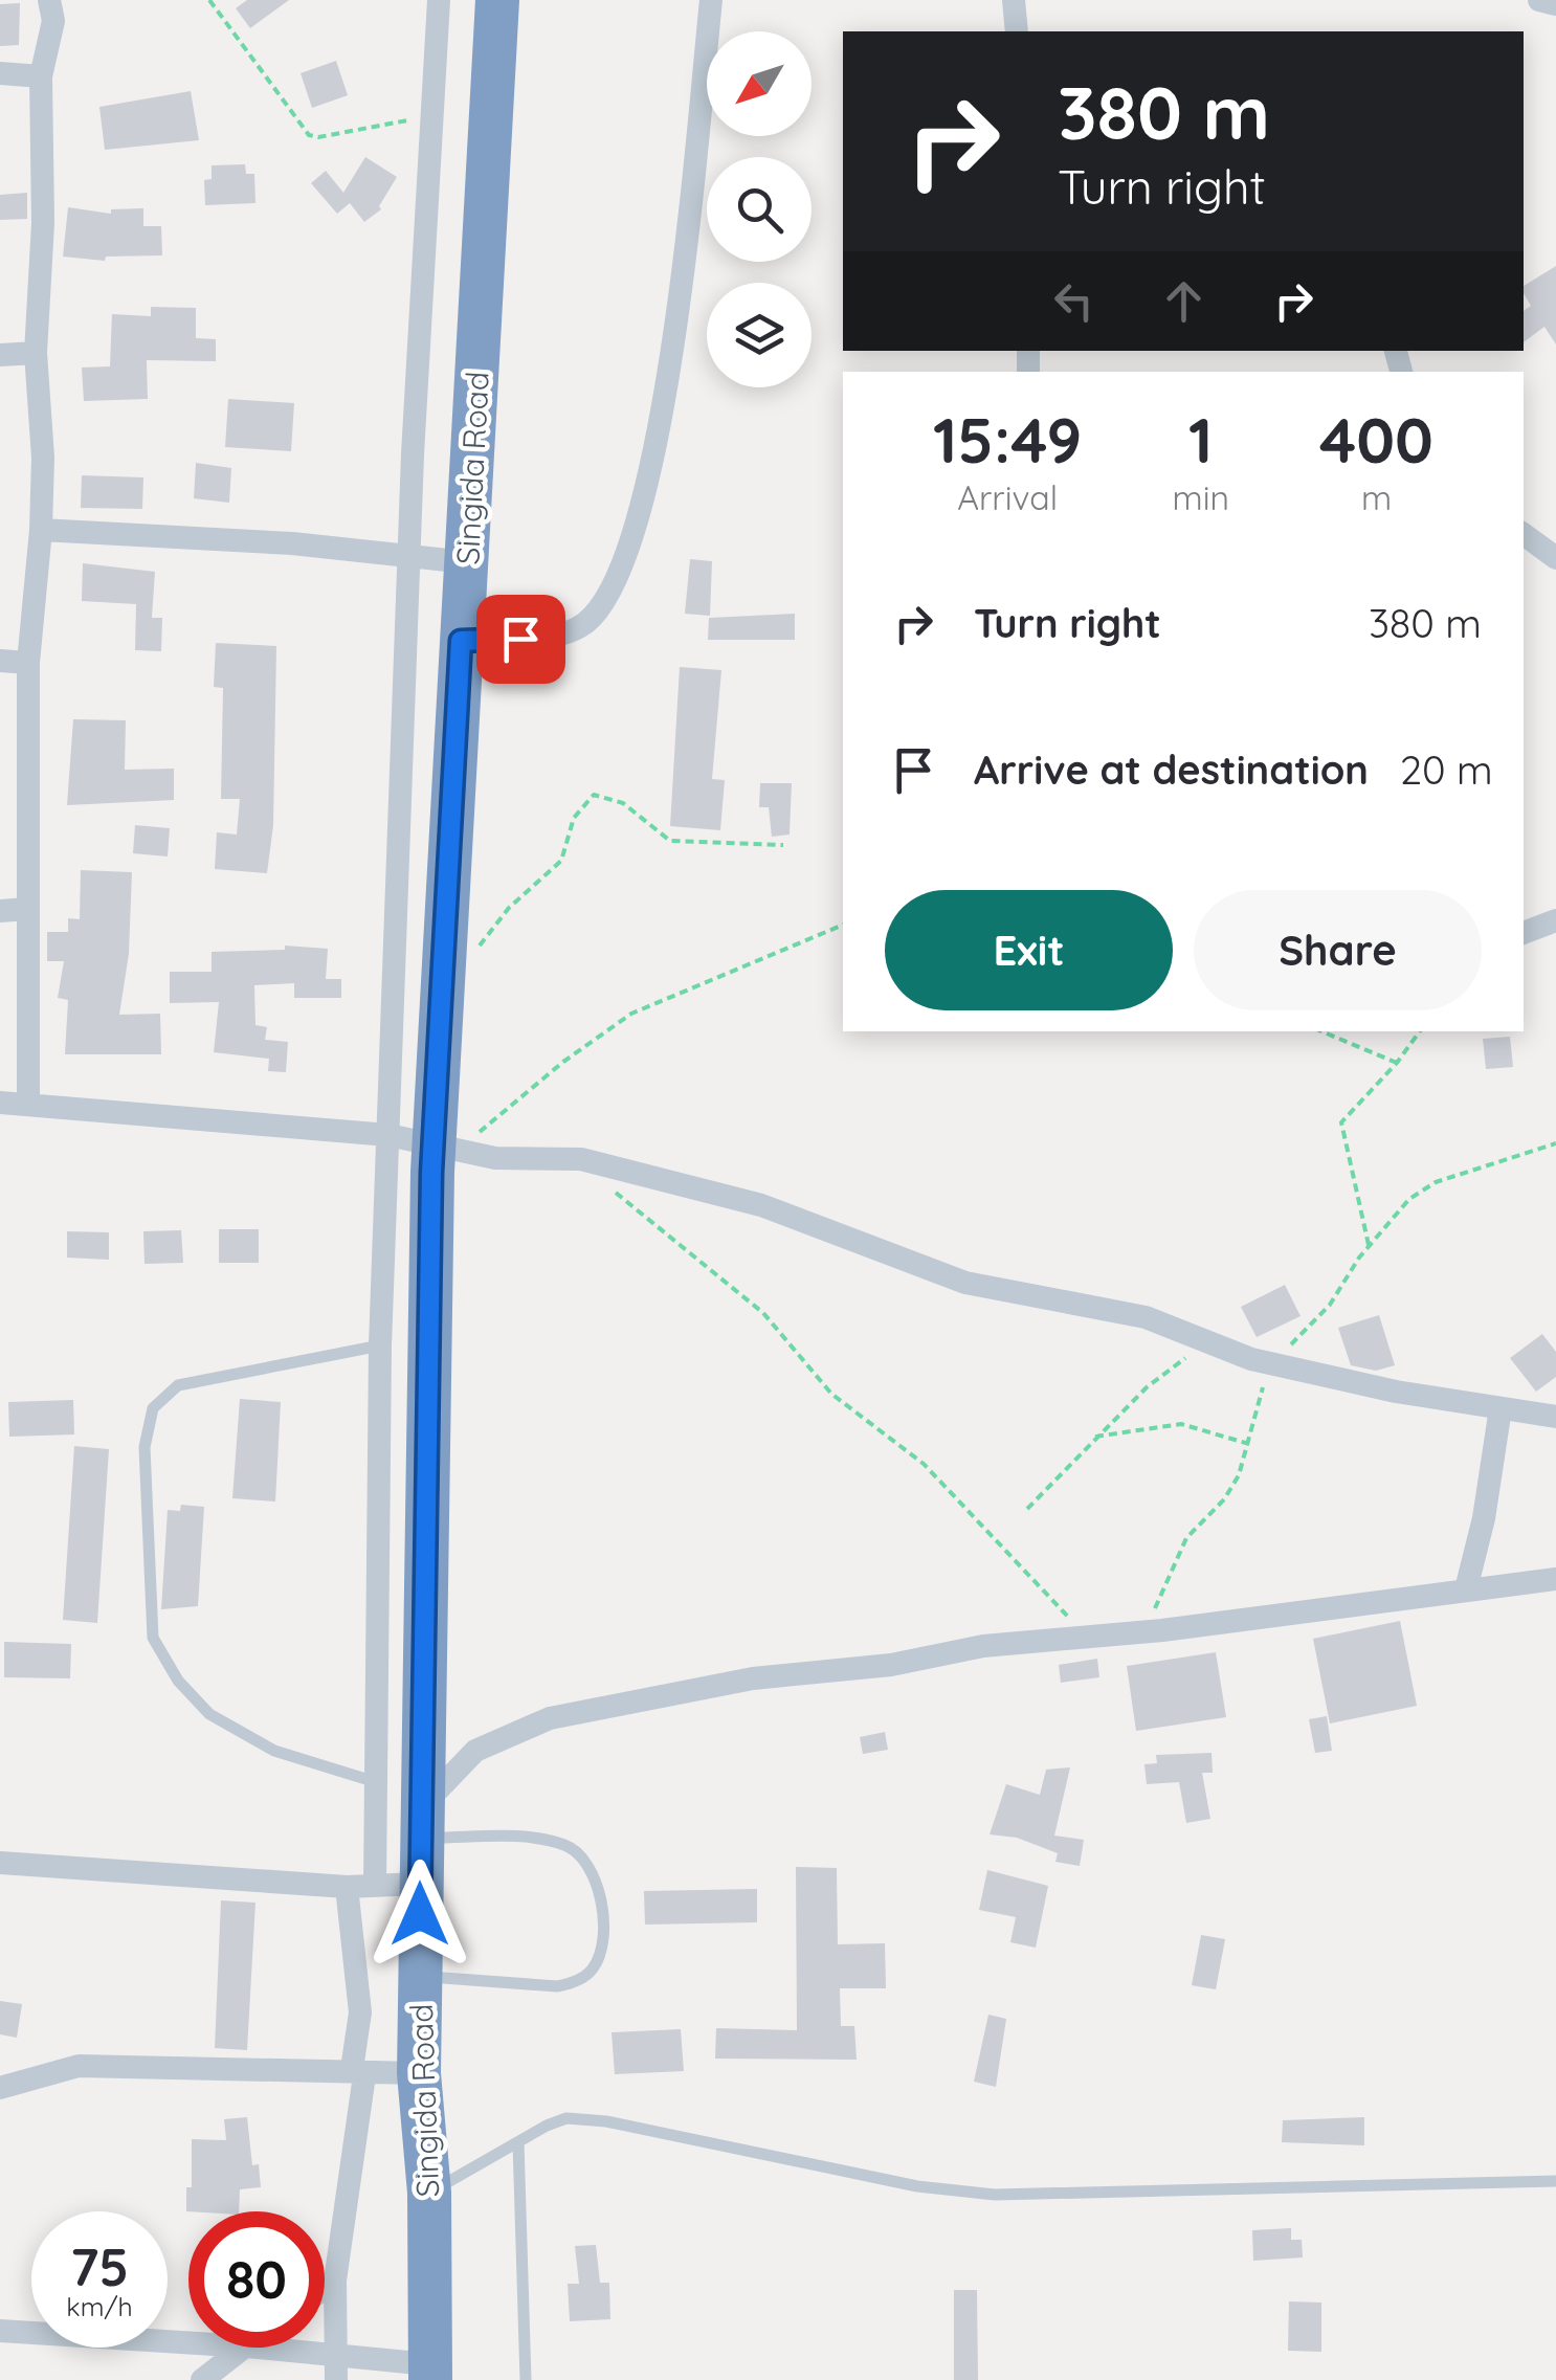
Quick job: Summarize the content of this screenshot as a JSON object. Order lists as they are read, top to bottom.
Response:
{
  "streets": {
    "highway": ["Singida Road"]
  },
  "north": "bottom left",
  "page": {
    "turn": ["380 m", "Turn right"],
    "eta": [
      "15:49",
      "Arrival",
      "1",
      "min",
      "400",
      "m"
    ],
    "list": [
      {
        "name": "Turn right",
        "value": "380 m"
      },
      {
        "name": "Arrive at destination",
        "value": "20 m"
      }
    ],
    "buttons": ["Exit", "Share"],
    "speed": "75 km/h",
    "limit": "80"
  }
}
